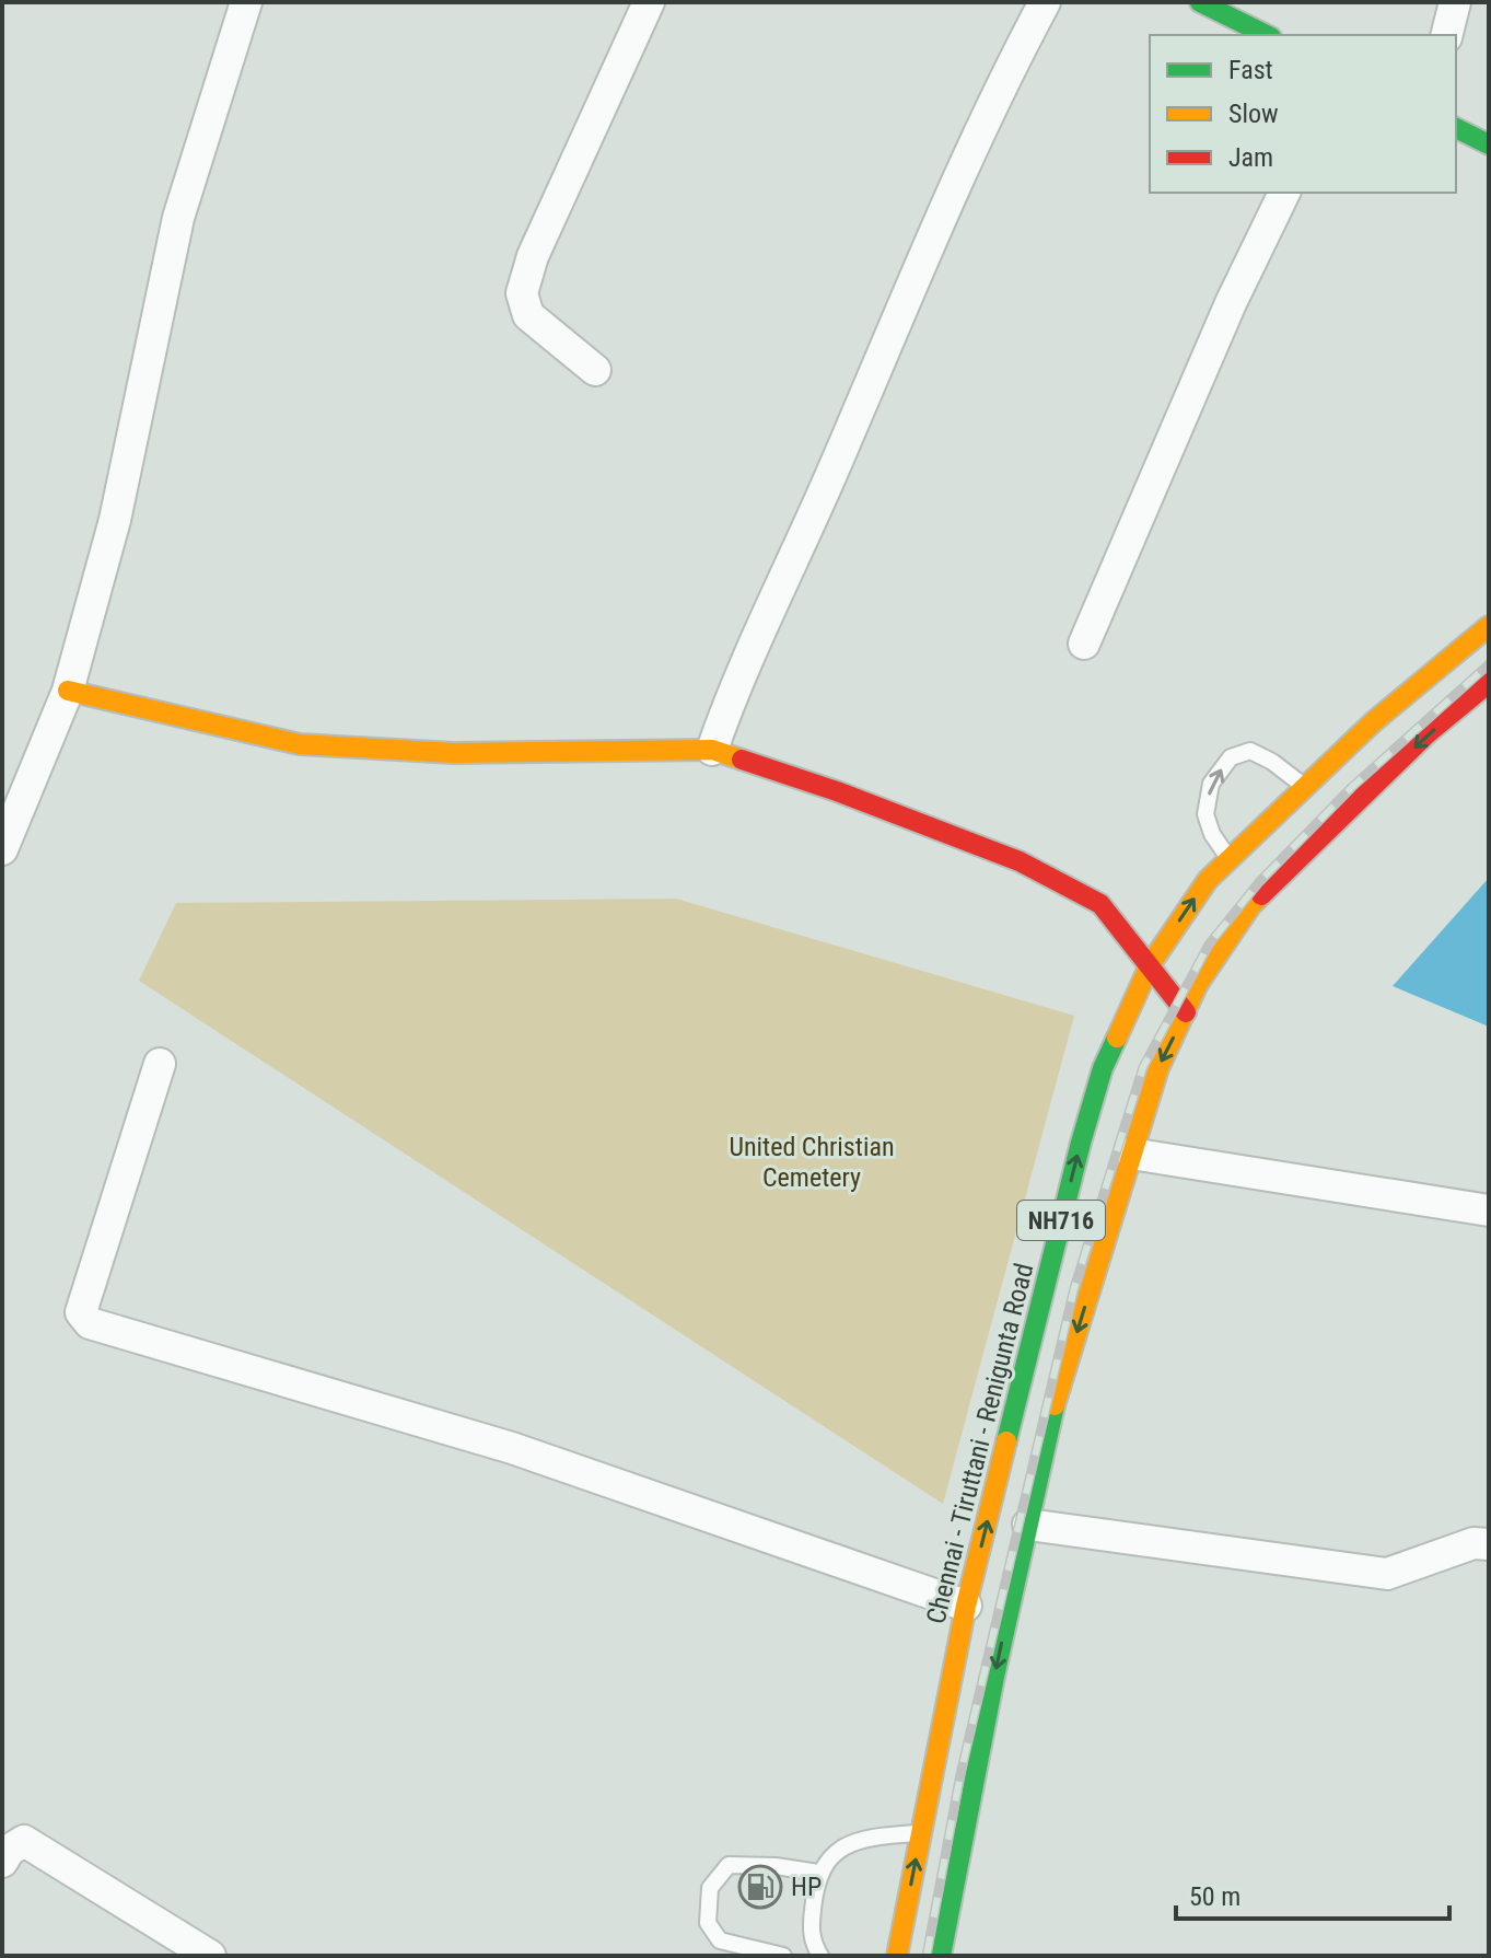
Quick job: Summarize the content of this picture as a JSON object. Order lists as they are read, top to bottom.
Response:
{
  "streets": {
    "main road": ["NH716", "Chennai - Tiruttani - Renigunta Road"]
  },
  "parks": ["United Christian Cemetery"],
  "places": {
    "fuel station": ["HP"]
  },
  "legend": ["Fast", "Slow", "Jam"],
  "scale_bar": "50 m"
}
